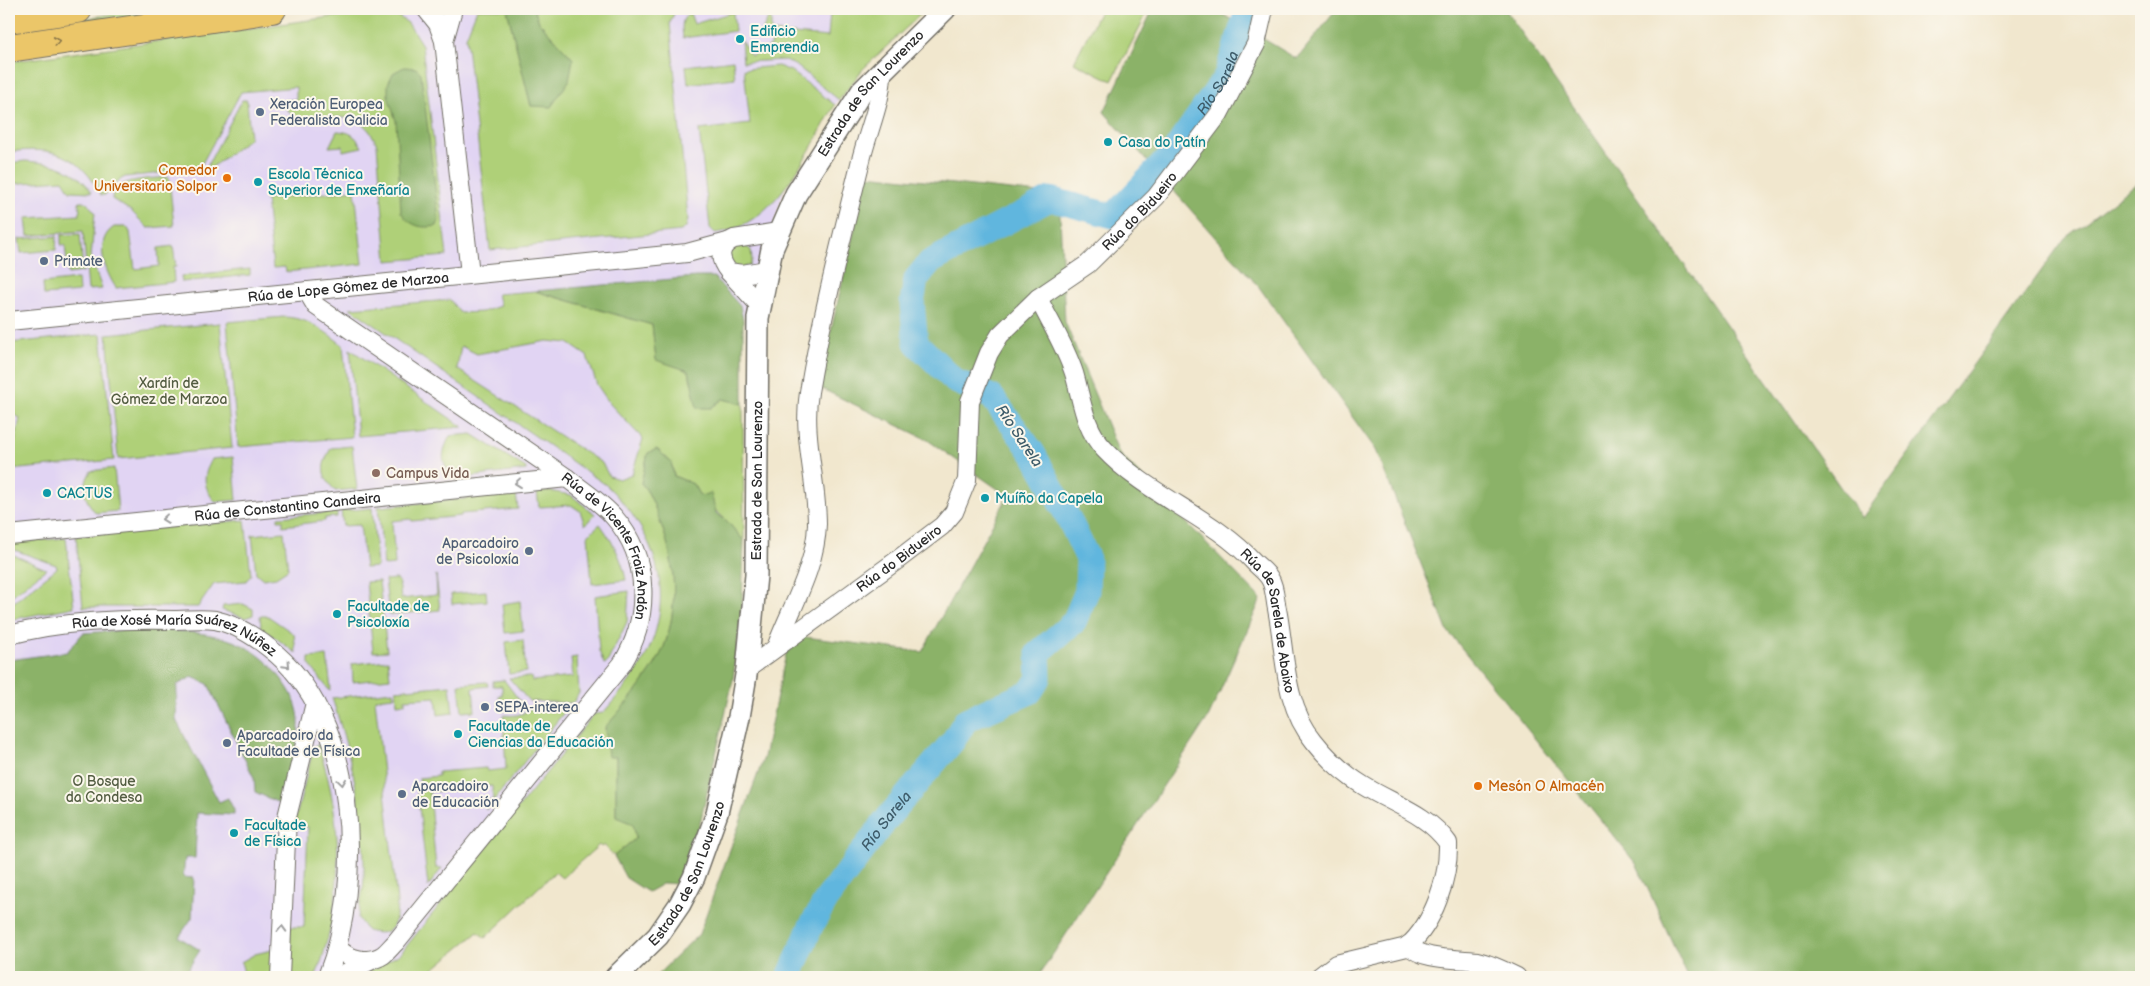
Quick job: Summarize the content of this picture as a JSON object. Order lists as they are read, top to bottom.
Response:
{
  "streets": {
    "street": [
      "Estrada de San Lourenzo",
      "Rúa do Bidueiro",
      "Rúa de Lope Gómez de Marzoa",
      "Rúa de Constantino Candeira",
      "Rúa de Vicente Fraiz Andón",
      "Rúa de Sarela de Abaixo",
      "Rúa de Xosé María Suárez Núñez"
    ]
  },
  "crossings": [
    ["Estrada de San Lourenzo", "Rúa do Bidueiro"],
    ["Estrada de San Lourenzo", "Rúa de Lope Gómez de Marzoa"],
    ["Rúa do Bidueiro", "Rúa de Sarela de Abaixo"],
    ["Rúa de Lope Gómez de Marzoa", "Rúa de Vicente Fraiz Andón"],
    ["Rúa de Constantino Candeira", "Rúa de Vicente Fraiz Andón"]
  ],
  "one_way": ["Rúa de Constantino Candeira"],
  "water": ["Río Sarela"],
  "parks": ["Xardín de Gómez de Marzoa", "O Bosque da Condesa"],
  "places": [
    "Edificio Emprendia",
    "Xeración Europea Federalista Galicia",
    "Casa do Patín",
    "Comedor Universitario Solpor",
    "Escola Técnica Superior de Enxeñaría",
    "Primate",
    "Campus Vida",
    "CACTUS",
    "Muíño da Capela",
    "Aparcadoiro de Psicoloxía",
    "Facultade de Psicoloxía",
    "SEPA-interea",
    "Facultade de Ciencias da Educación",
    "Aparcadoiro da Facultade de Física",
    "Mesón O Almacén",
    "Aparcadoiro de Educación",
    "Facultade de Física"
  ]
}
